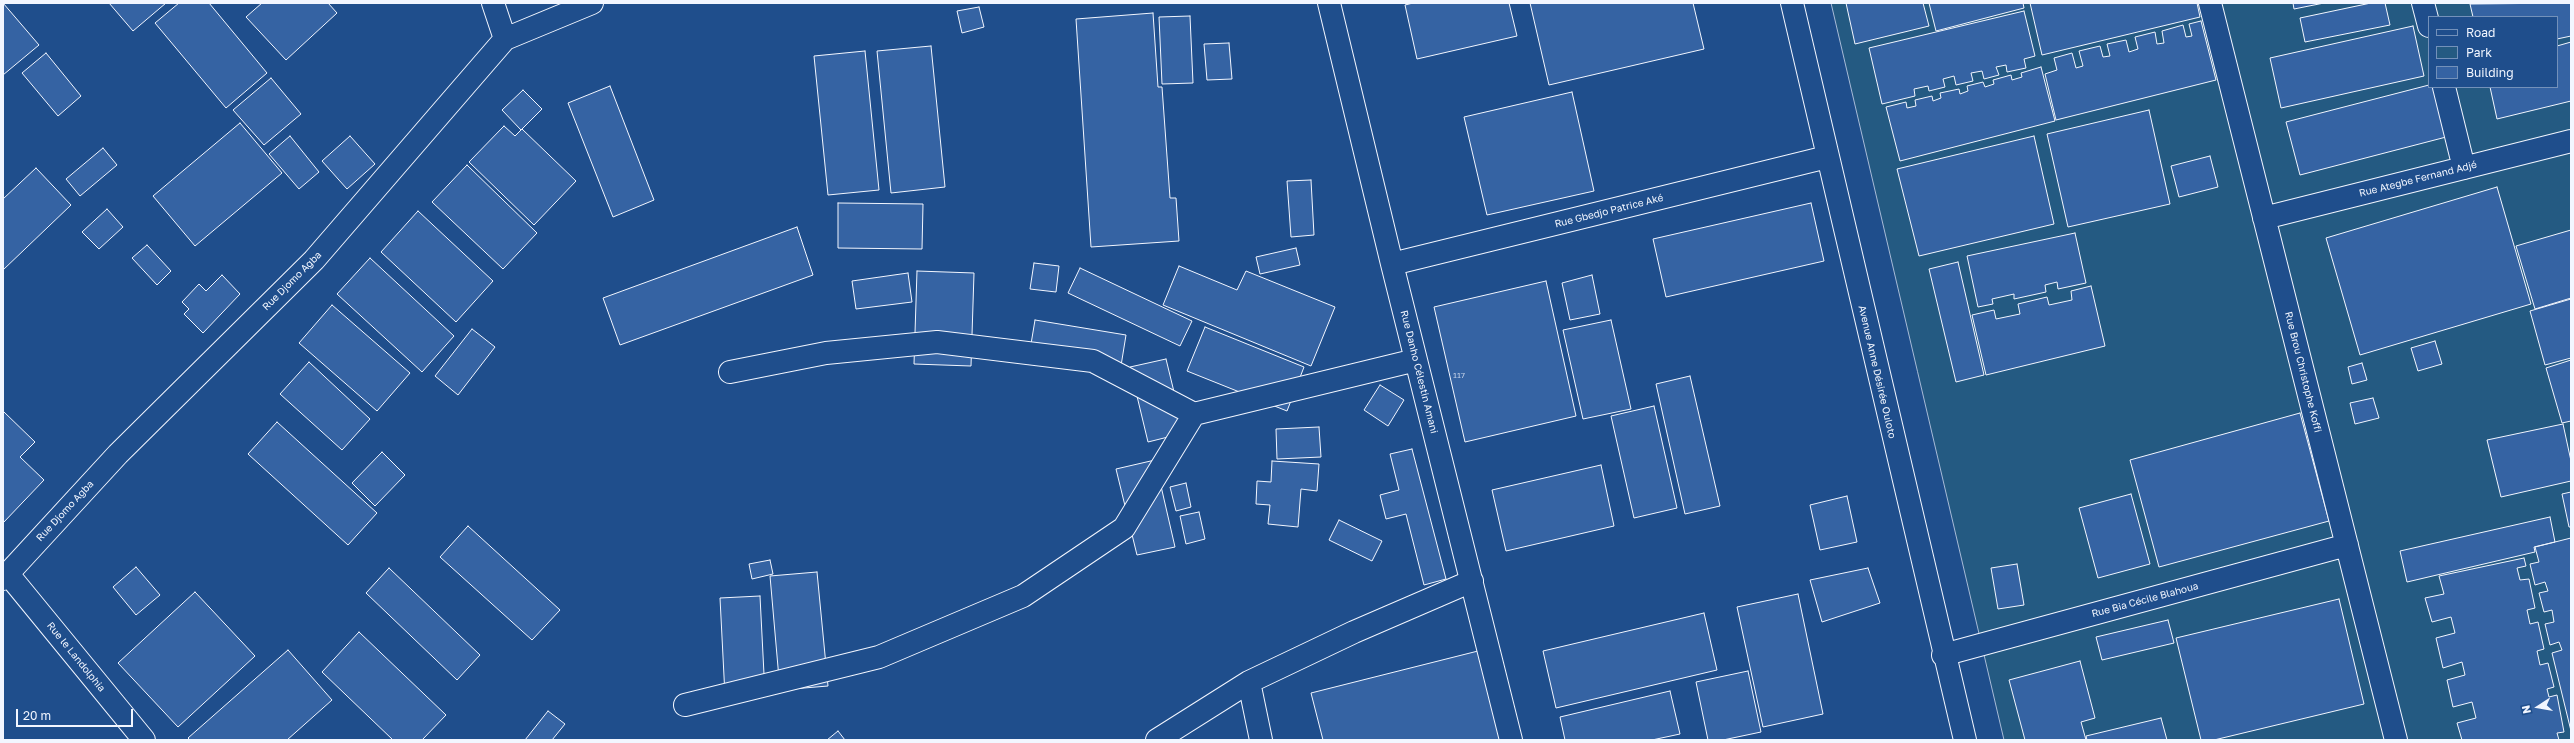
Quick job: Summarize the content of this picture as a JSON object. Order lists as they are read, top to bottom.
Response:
{
  "streets": {
    "street": [
      "Rue Ategbe Fernand Adjé",
      "Rue Gbedjo Patrice Aké",
      "Rue Djomo Agba",
      "Rue Danho Célestin Amani",
      "Avenue Anne Désirée Ouloto",
      "Rue Brou Christophe Koffi",
      "Rue Bia Cécile Blahoua",
      "Rue le Landolphia"
    ]
  },
  "crossings": [
    ["Rue Ategbe Fernand Adjé", "Rue Brou Christophe Koffi"],
    ["Rue Gbedjo Patrice Aké", "Rue Danho Célestin Amani"],
    ["Rue Gbedjo Patrice Aké", "Avenue Anne Désirée Ouloto"],
    ["Rue Djomo Agba", "Rue le Landolphia"],
    ["Avenue Anne Désirée Ouloto", "Rue Bia Cécile Blahoua"],
    ["Rue Brou Christophe Koffi", "Rue Bia Cécile Blahoua"]
  ],
  "house_numbers": ["117"],
  "legend": ["Road", "Park", "Building"],
  "scale_bar": "20 m",
  "north": "left"
}
